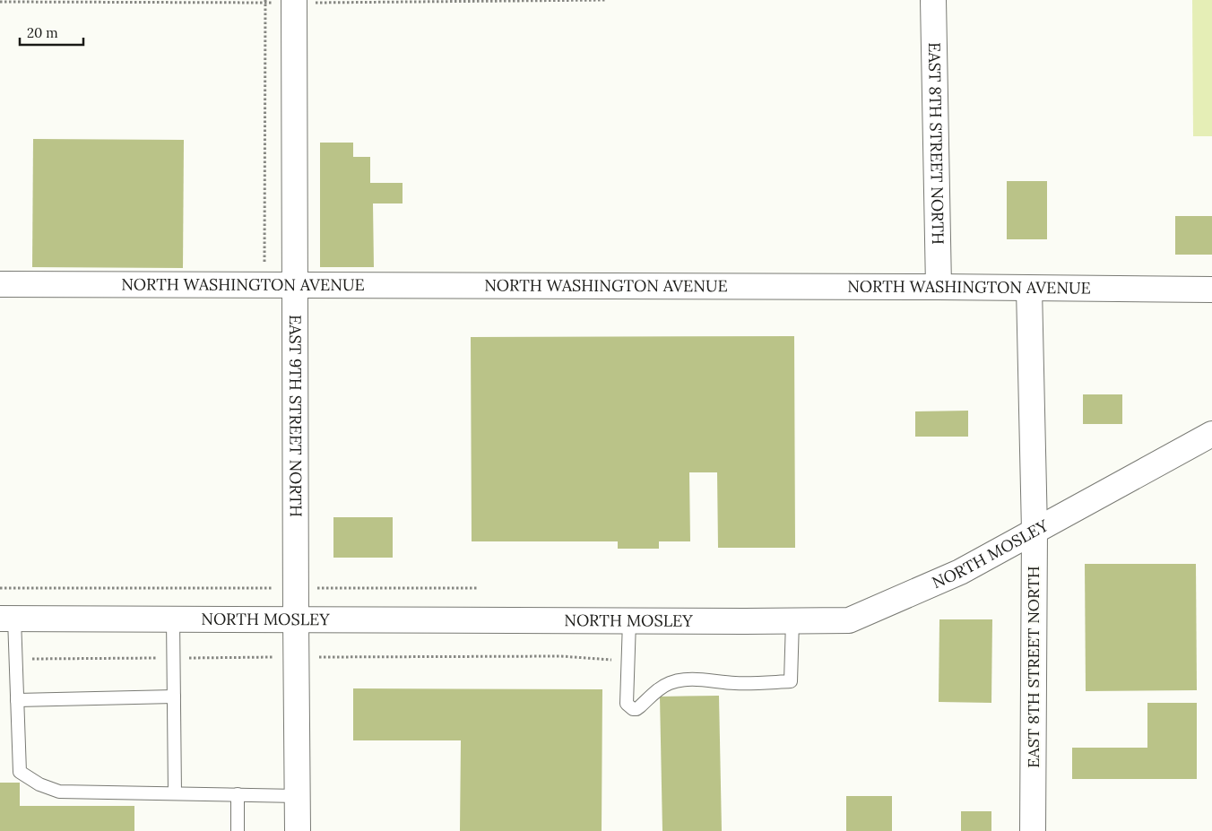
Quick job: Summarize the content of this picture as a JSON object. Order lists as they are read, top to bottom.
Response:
{
  "streets": {
    "street": [
      "EAST 8TH STREET NORTH",
      "NORTH WASHINGTON AVENUE",
      "EAST 9TH STREET NORTH",
      "NORTH MOSLEY"
    ]
  },
  "crossings": [
    ["EAST 8TH STREET NORTH", "NORTH WASHINGTON AVENUE"],
    ["EAST 8TH STREET NORTH", "NORTH MOSLEY"],
    ["NORTH WASHINGTON AVENUE", "EAST 9TH STREET NORTH"],
    ["EAST 9TH STREET NORTH", "NORTH MOSLEY"]
  ],
  "scale_bar": "20 m"
}
